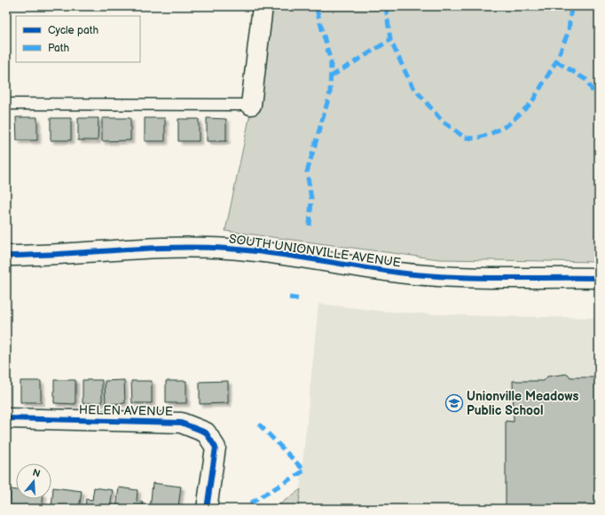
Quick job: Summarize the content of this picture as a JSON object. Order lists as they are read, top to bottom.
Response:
{
  "streets": {
    "street": ["SOUTH UNIONVILLE AVENUE", "HELEN AVENUE"]
  },
  "places": {
    "school or university": ["Unionville Meadows Public School"]
  },
  "legend": ["Cycle path", "Path"],
  "north": "top"
}
